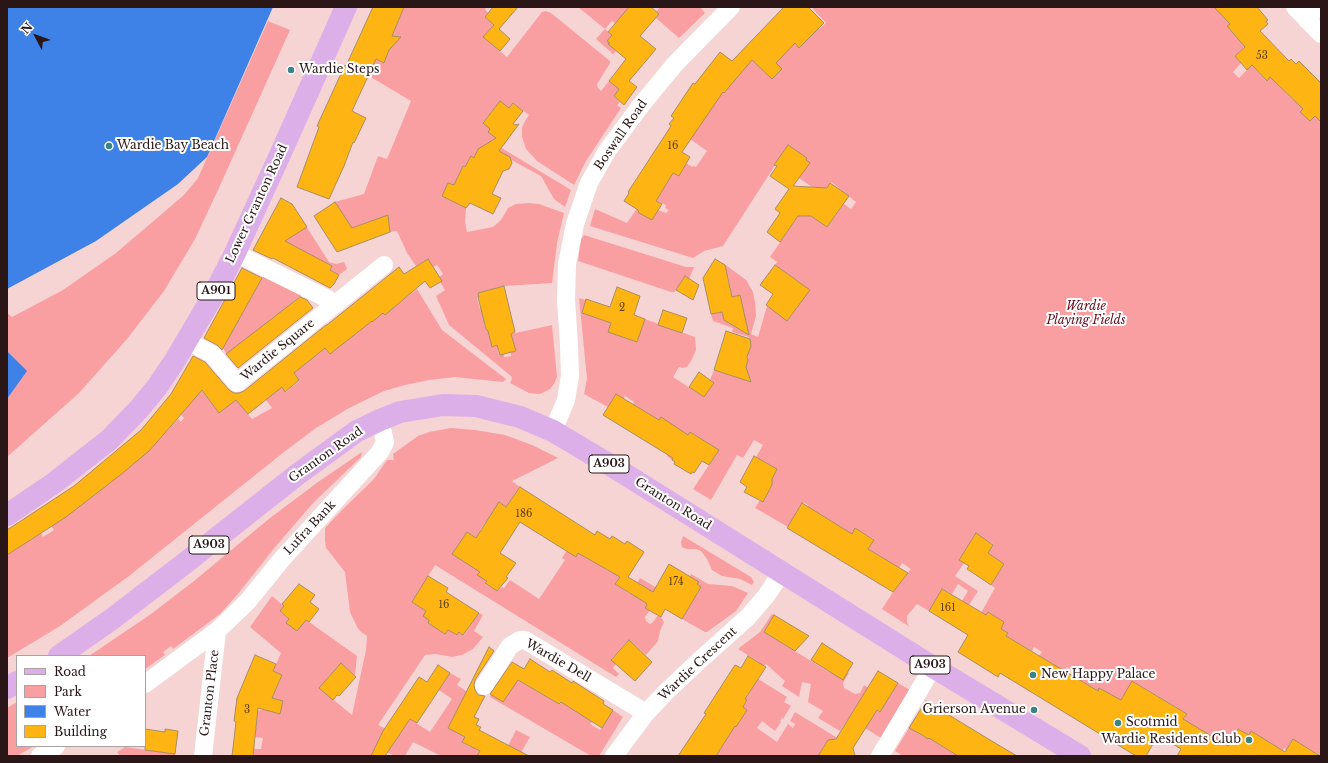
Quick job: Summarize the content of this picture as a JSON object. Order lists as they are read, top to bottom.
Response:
{
  "streets": {
    "main road": [
      "Lower Granton Road",
      "A901",
      "Granton Road",
      "A903"
    ],
    "street": [
      "Boswall Road",
      "Wardie Square",
      "Lufra Bank",
      "Wardie Dell",
      "Wardie Crescent",
      "Granton Place"
    ]
  },
  "crossings": [
    ["Boswall Road", "Granton Road"],
    ["Lower Granton Road", "Wardie Square"],
    ["Granton Road", "Lufra Bank"],
    ["Granton Road", "Wardie Crescent"],
    ["Lufra Bank", "Granton Place"],
    ["Wardie Dell", "Wardie Crescent"]
  ],
  "parks": ["Wardie Playing Fields"],
  "places": [
    "Wardie Steps",
    "Wardie Bay Beach",
    "New Happy Palace",
    "Grierson Avenue",
    "Scotmid",
    "Wardie Residents Club"
  ],
  "house_numbers": [
    "53",
    "16",
    "2",
    "186",
    "174",
    "16",
    "161",
    "3"
  ],
  "legend": [
    "Road",
    "Park",
    "Water",
    "Building"
  ],
  "north": "top left"
}
